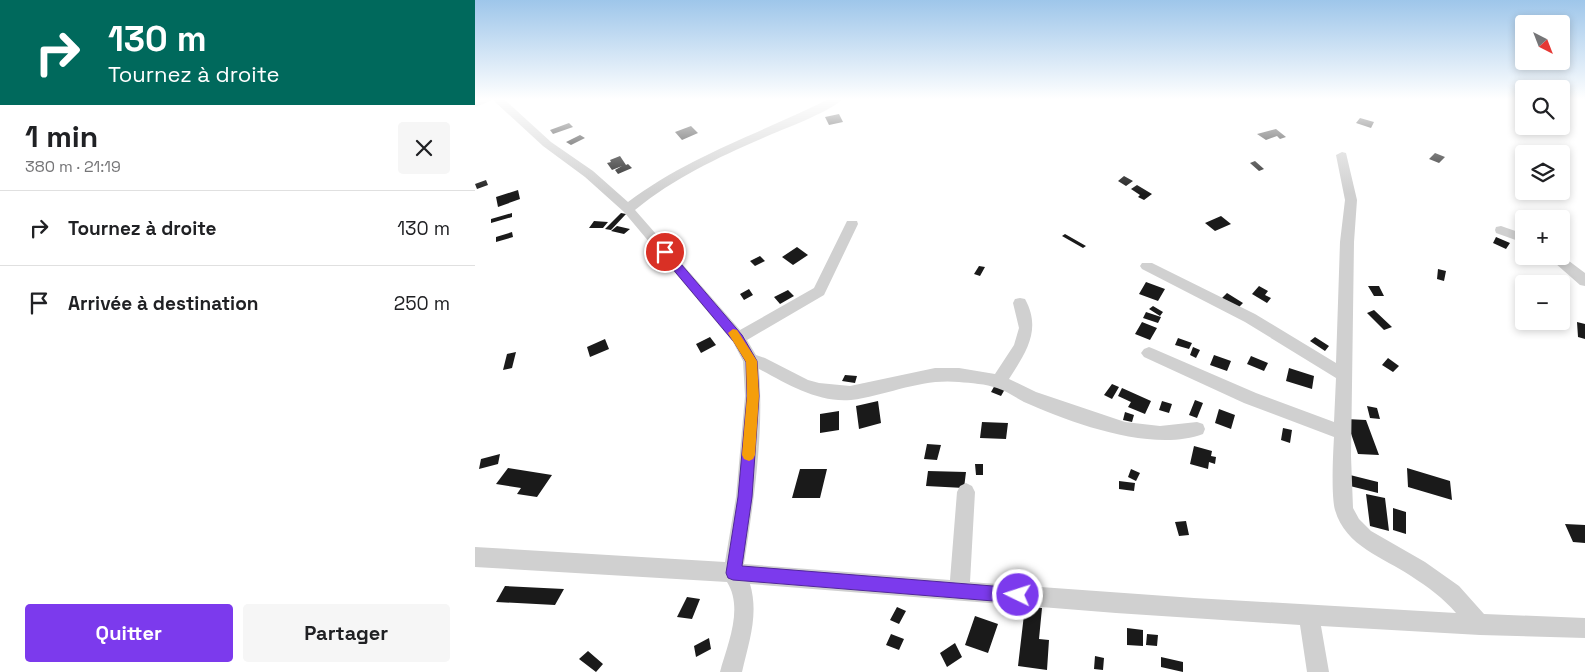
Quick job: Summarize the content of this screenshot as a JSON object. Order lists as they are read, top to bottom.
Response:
{
  "north": "bottom right",
  "page": {
    "turn": ["130 m", "Tournez à droite"],
    "map_buttons": ["+", "−"],
    "heading": ["1 min", "380 m · 21:19"],
    "list": [
      {
        "name": "Tournez à droite",
        "value": "130 m"
      },
      {
        "name": "Arrivée à destination",
        "value": "250 m"
      }
    ],
    "buttons": ["Quitter", "Partager"]
  }
}
